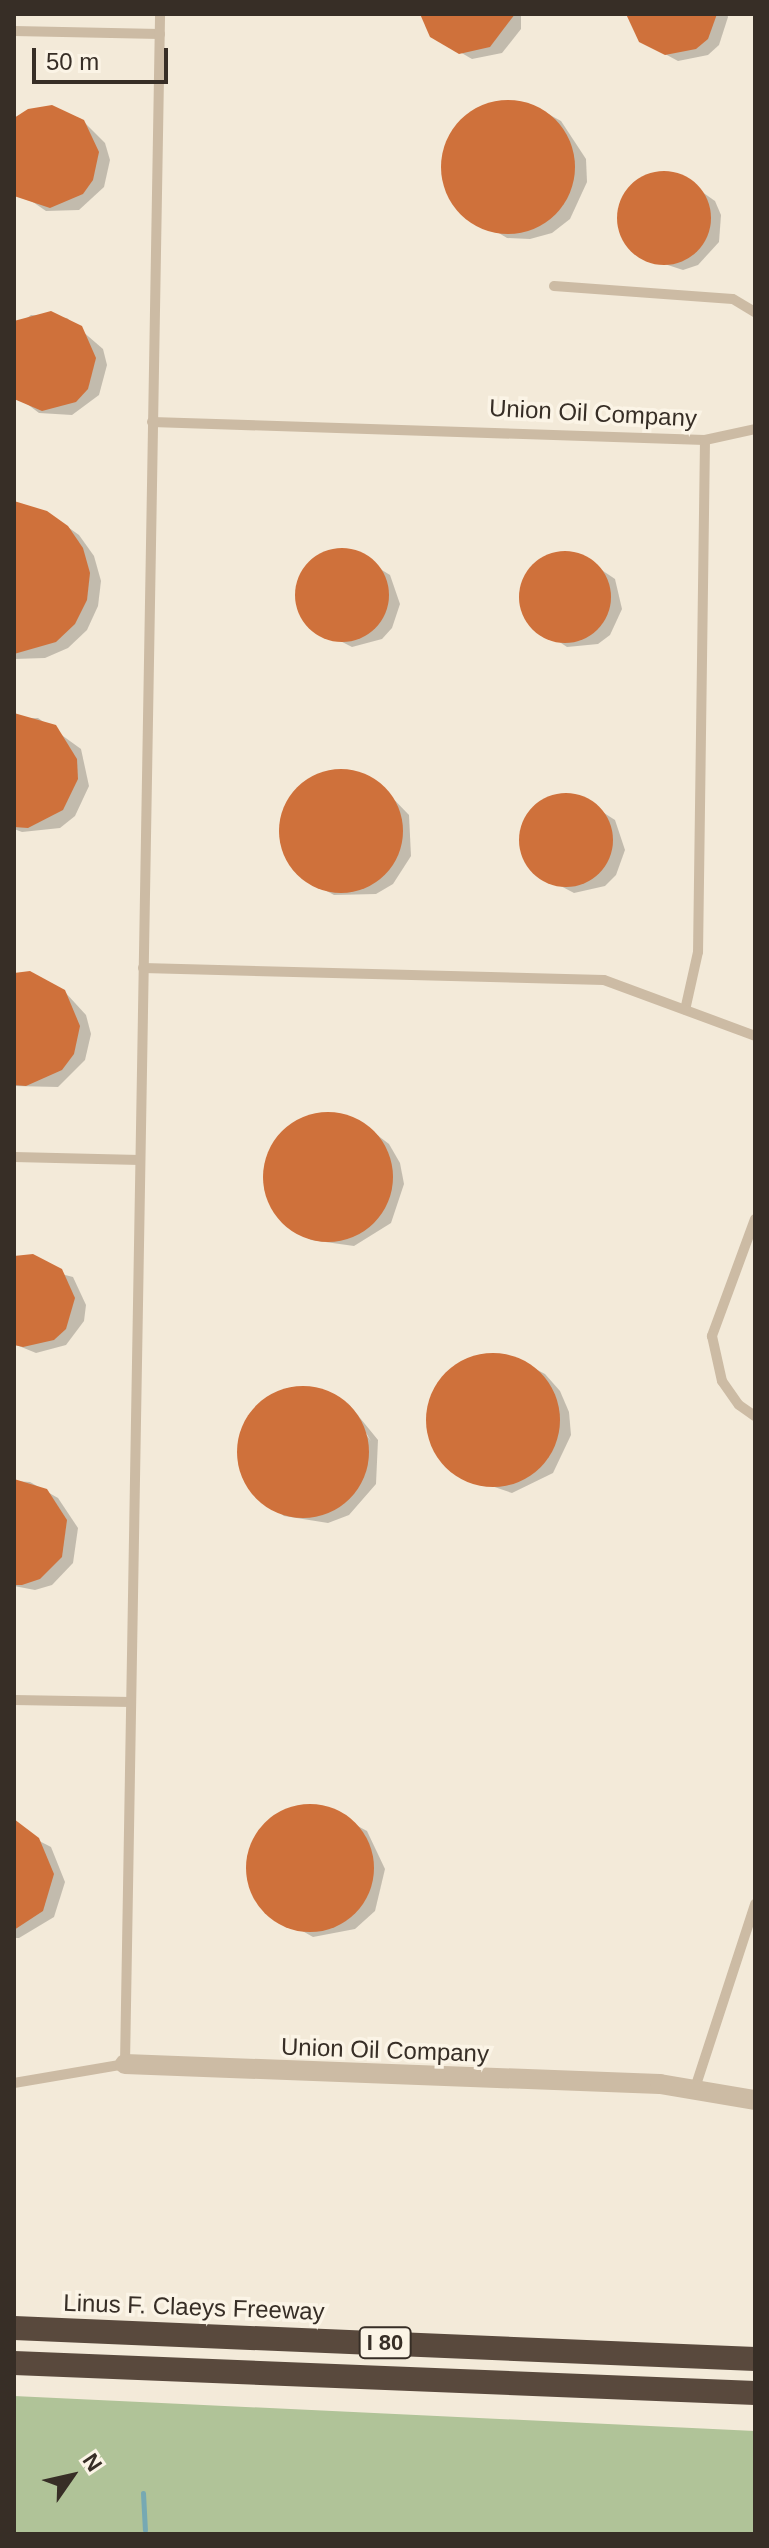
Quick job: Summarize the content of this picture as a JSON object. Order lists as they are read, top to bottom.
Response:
{
  "streets": {
    "highway": ["Linus F. Claeys Freeway", "I 80"],
    "street": ["Union Oil Company"]
  },
  "scale_bar": "50 m",
  "north": "top right"
}
